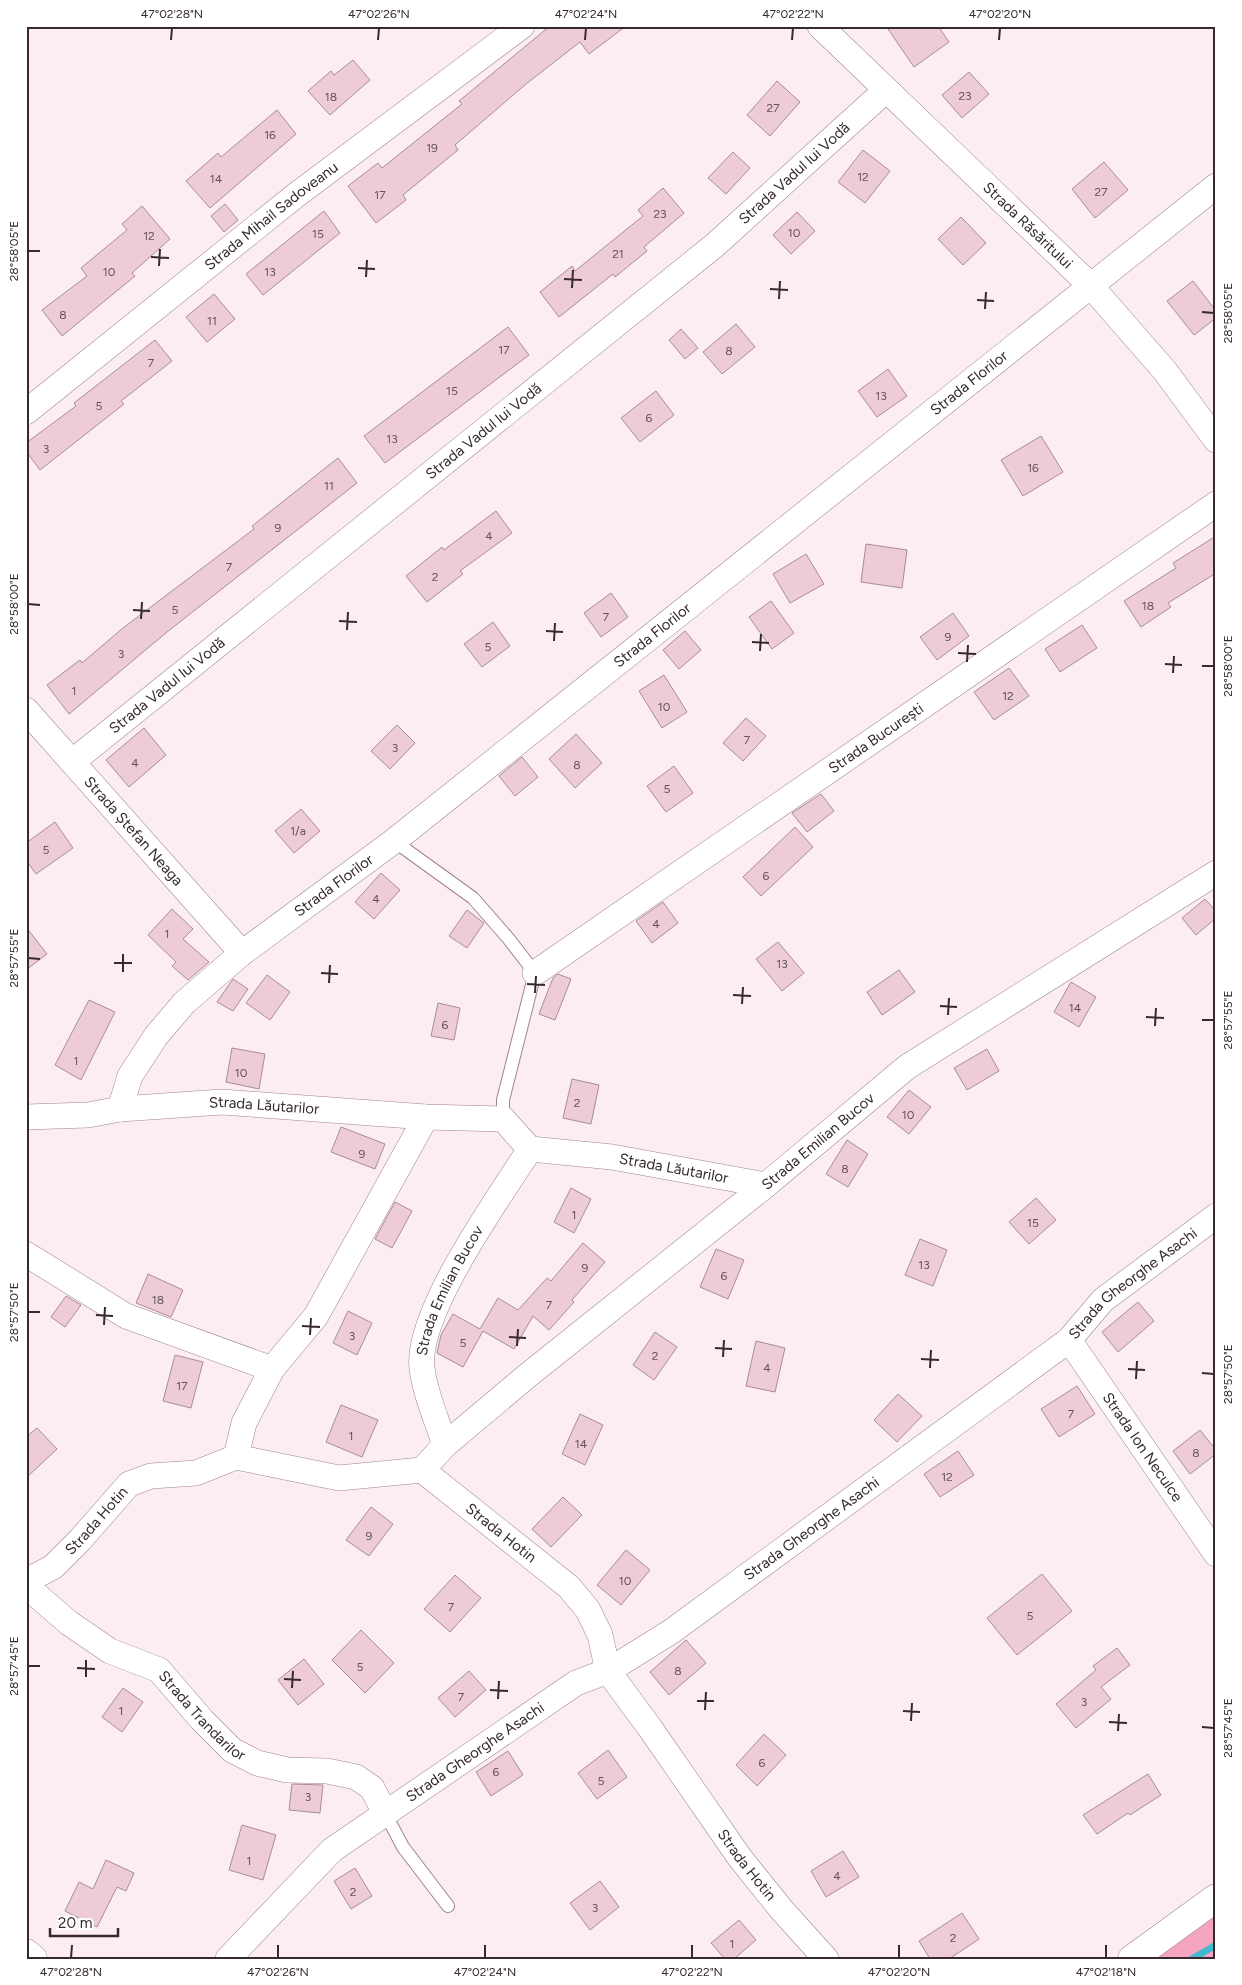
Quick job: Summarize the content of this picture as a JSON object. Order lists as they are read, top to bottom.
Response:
{
  "streets": {
    "street": [
      "Strada Vadul lui Vodă",
      "Strada Mihail Sadoveanu",
      "Strada Răsăritului",
      "Strada Florilor",
      "Strada București",
      "Strada Ștefan Neaga",
      "Strada Lăutarilor",
      "Strada Emilian Bucov",
      "Strada Gheorghe Asachi",
      "Strada Ion Neculce",
      "Strada Hotin",
      "Strada Trandarilor"
    ]
  },
  "crossings": [
    ["Strada Vadul lui Vodă", "Strada Răsăritului"],
    ["Strada Vadul lui Vodă", "Strada Ștefan Neaga"],
    ["Strada Răsăritului", "Strada Florilor"],
    ["Strada Florilor", "Strada Ștefan Neaga"],
    ["Strada Florilor", "Strada Lăutarilor"],
    ["Strada Lăutarilor", "Strada Emilian Bucov"],
    ["Strada Emilian Bucov", "Strada Hotin"],
    ["Strada Gheorghe Asachi", "Strada Ion Neculce"],
    ["Strada Gheorghe Asachi", "Strada Hotin"],
    ["Strada Gheorghe Asachi", "Strada Trandarilor"]
  ],
  "house_numbers": [
    "23",
    "18",
    "27",
    "16",
    "19",
    "12",
    "14",
    "27",
    "17",
    "23",
    "10",
    "15",
    "12",
    "21",
    "10",
    "13",
    "8",
    "11",
    "17",
    "8",
    "7",
    "15",
    "13",
    "5",
    "6",
    "13",
    "3",
    "16",
    "11",
    "9",
    "4",
    "7",
    "2",
    "18",
    "5",
    "7",
    "9",
    "5",
    "3",
    "1",
    "12",
    "10",
    "7",
    "3",
    "4",
    "8",
    "5",
    "1/a",
    "5",
    "6",
    "4",
    "4",
    "1",
    "13",
    "14",
    "6",
    "1",
    "10",
    "2",
    "10",
    "9",
    "8",
    "1",
    "15",
    "13",
    "9",
    "6",
    "18",
    "7",
    "3",
    "5",
    "2",
    "4",
    "17",
    "7",
    "1",
    "14",
    "8",
    "12",
    "9",
    "10",
    "7",
    "5",
    "5",
    "8",
    "7",
    "3",
    "1",
    "6",
    "6",
    "5",
    "3",
    "1",
    "4",
    "2",
    "3",
    "2",
    "1"
  ],
  "scale_bar": "20 m",
  "coordinates": [
    "47°02'28\"N",
    "47°02'26\"N",
    "47°02'24\"N",
    "47°02'22\"N",
    "47°02'20\"N",
    "28°58'05\"E",
    "28°58'00\"E",
    "28°57'55\"E",
    "28°57'50\"E",
    "28°57'45\"E",
    "47°02'18\"N"
  ]
}
